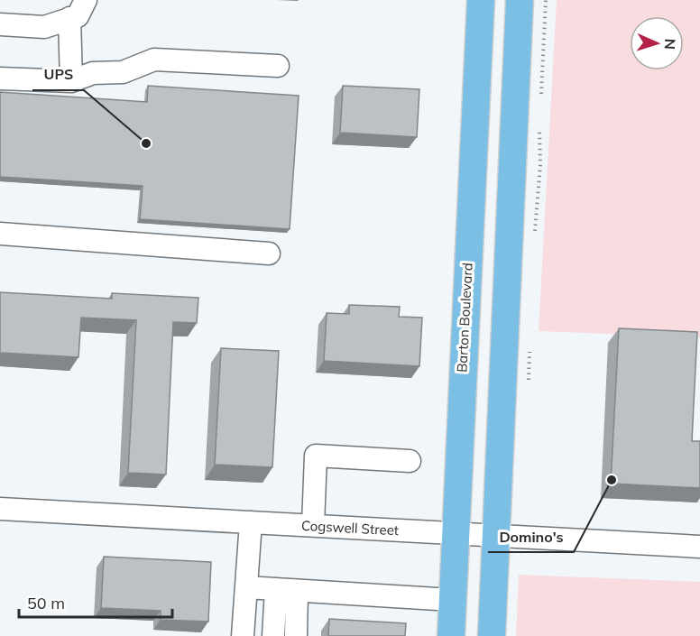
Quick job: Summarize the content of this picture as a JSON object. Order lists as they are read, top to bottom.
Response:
{
  "streets": {
    "main road": ["Barton Boulevard"],
    "street": ["Cogswell Street"]
  },
  "crossings": [
    ["Barton Boulevard", "Cogswell Street"]
  ],
  "places": ["UPS", "Domino's"],
  "scale_bar": "50 m",
  "north": "right"
}
